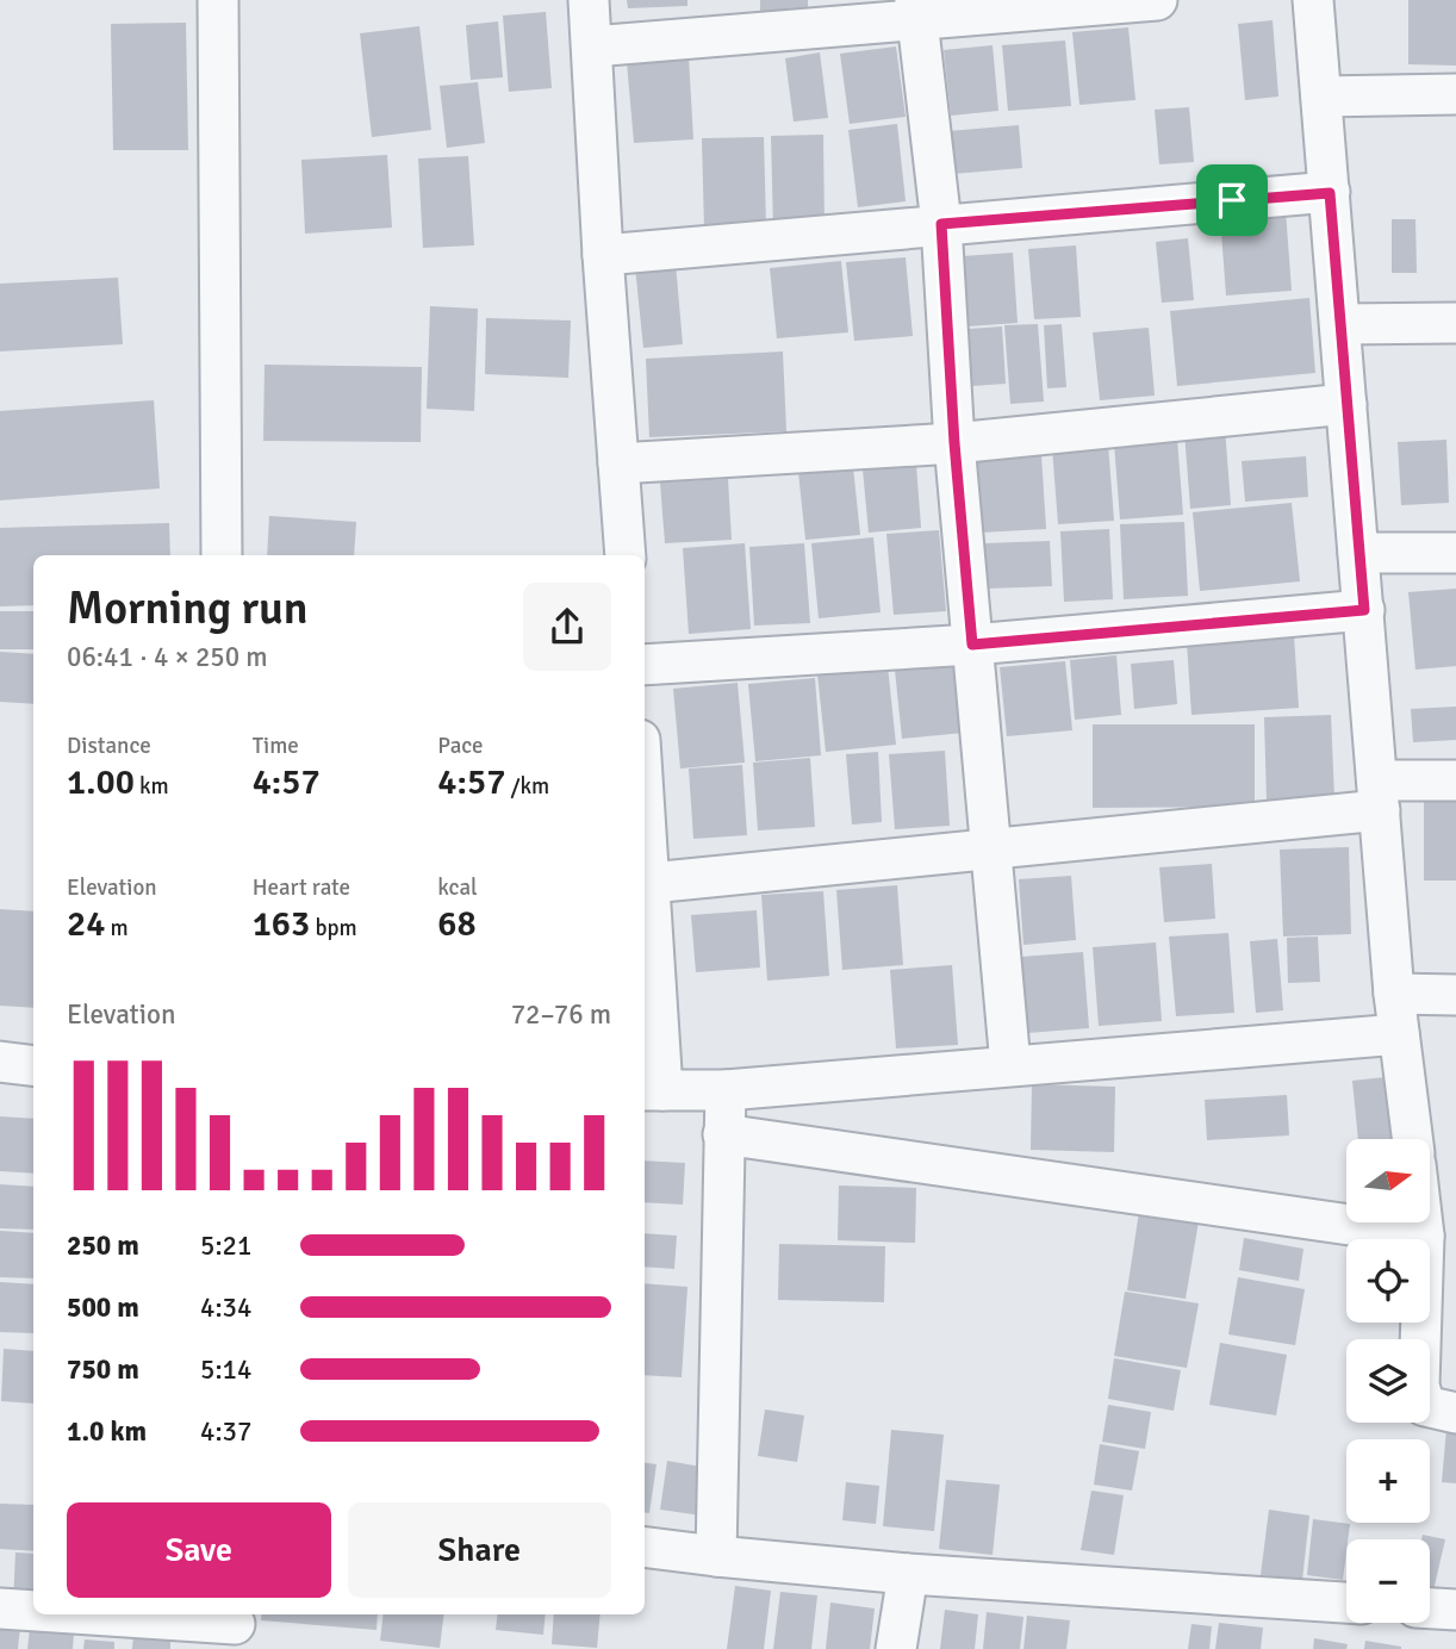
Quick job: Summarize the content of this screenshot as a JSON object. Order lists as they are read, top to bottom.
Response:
{
  "north": "right",
  "page": {
    "heading": ["Morning run", "06:41 · 4 × 250 m"],
    "stats": [
      ["Distance", "1.00 km"],
      ["Time", "4:57"],
      ["Pace", "4:57 /km"],
      ["Elevation", "24 m"],
      ["Heart rate", "163 bpm"],
      ["kcal", "68"]
    ],
    "chart": ["Elevation", "72–76 m"],
    "map_buttons": ["+", "−"],
    "list": [
      {
        "name": "250 m",
        "note": "5:21"
      },
      {
        "name": "500 m",
        "note": "4:34"
      },
      {
        "name": "750 m",
        "note": "5:14"
      },
      {
        "name": "1.0 km",
        "note": "4:37"
      }
    ],
    "buttons": ["Save", "Share"]
  }
}
